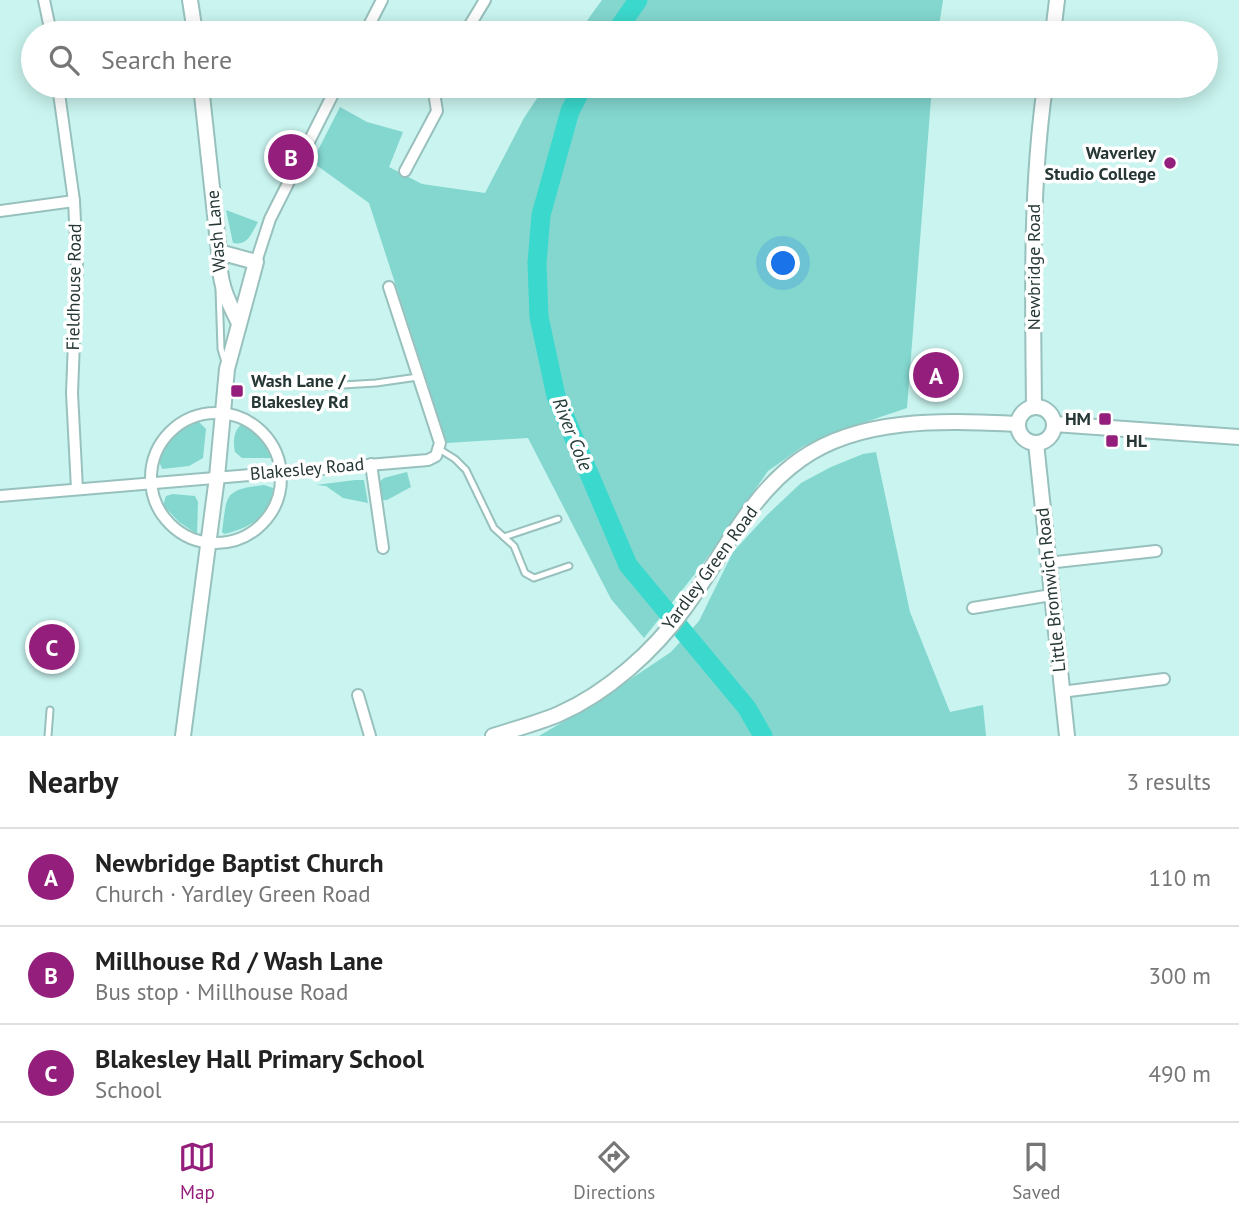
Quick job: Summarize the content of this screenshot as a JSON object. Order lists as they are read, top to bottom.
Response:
{
  "streets": {
    "street": [
      "Wash Lane",
      "Newbridge Road",
      "Fieldhouse Road",
      "Blakesley Road",
      "Yardley Green Road",
      "Little Bromwich Road"
    ]
  },
  "crossings": [
    ["Newbridge Road", "Yardley Green Road"],
    ["Newbridge Road", "Little Bromwich Road"],
    ["Fieldhouse Road", "Blakesley Road"],
    ["Yardley Green Road", "Little Bromwich Road"]
  ],
  "water": ["River Cole"],
  "places": {
    "other": ["Waverley Studio College"],
    "transit": ["Wash Lane / Blakesley Rd", "HM", "HL"]
  },
  "page": {
    "search": "Search here",
    "pins": ["B", "A", "C"],
    "heading": ["Nearby", "3 results"],
    "list": [
      {
        "mark": "A",
        "name": "Newbridge Baptist Church",
        "note": "Church · Yardley Green Road",
        "value": "110 m"
      },
      {
        "mark": "B",
        "name": "Millhouse Rd / Wash Lane",
        "note": "Bus stop · Millhouse Road",
        "value": "300 m"
      },
      {
        "mark": "C",
        "name": "Blakesley Hall Primary School",
        "note": "School",
        "value": "490 m"
      }
    ],
    "nav": ["Map", "Directions", "Saved"]
  }
}
